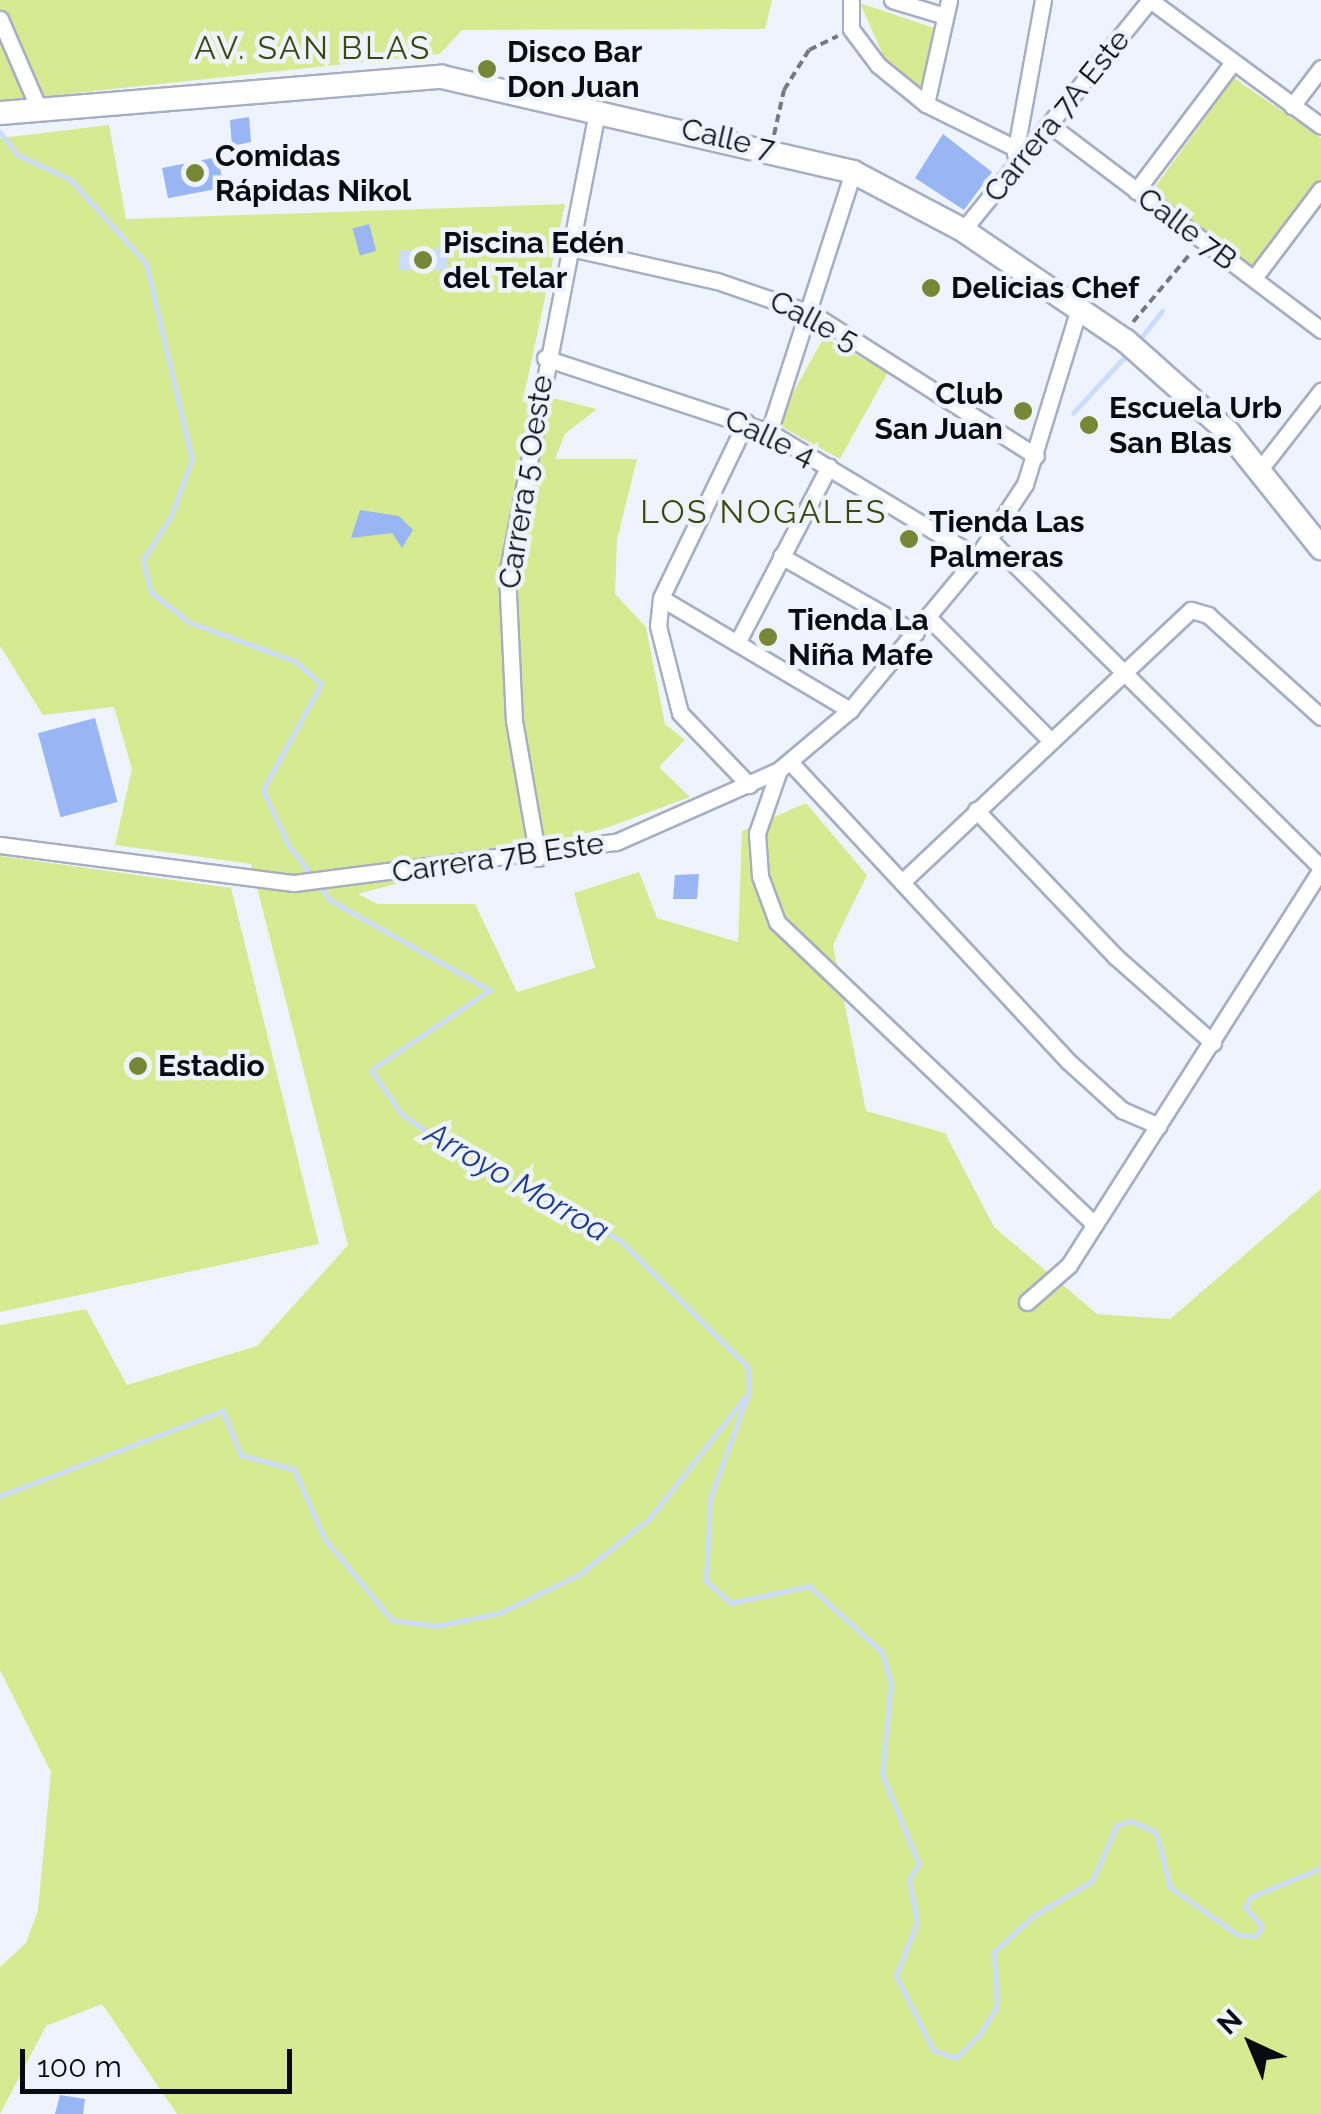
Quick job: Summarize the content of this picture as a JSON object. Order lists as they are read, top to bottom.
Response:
{
  "streets": {
    "street": [
      "Carrera 7A Este",
      "Calle 7",
      "Calle 7B",
      "Calle 5",
      "Calle 4",
      "Carrera 5 Oeste",
      "Carrera 7B Este"
    ]
  },
  "crossings": [
    ["Carrera 7A Este", "Calle 7"],
    ["Carrera 7A Este", "Calle 7B"],
    ["Calle 7", "Carrera 5 Oeste"],
    ["Calle 7", "Carrera 7B Este"],
    ["Calle 5", "Carrera 5 Oeste"],
    ["Calle 5", "Carrera 7B Este"],
    ["Calle 4", "Carrera 5 Oeste"],
    ["Calle 4", "Carrera 7B Este"],
    ["Carrera 5 Oeste", "Carrera 7B Este"]
  ],
  "districts": ["AV. SAN BLAS", "LOS NOGALES"],
  "water": ["Arroyo Morroa"],
  "places": [
    "Disco Bar Don Juan",
    "Comidas Rápidas Nikol",
    "Piscina Edén del Telar",
    "Delicias Chef",
    "Club San Juan",
    "Escuela Urb San Blas",
    "Tienda Las Palmeras",
    "Tienda La Niña Mafe",
    "Estadio"
  ],
  "scale_bar": "100 m",
  "north": "top left"
}
